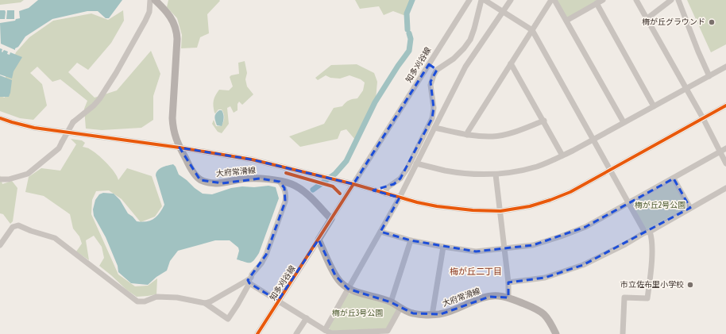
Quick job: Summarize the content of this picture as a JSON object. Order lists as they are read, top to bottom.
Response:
{
  "streets": {
    "main road": ["大府常滑線"],
    "street": ["知多刈谷線"]
  },
  "crossings": [
    ["知多刈谷線", "大府常滑線"]
  ],
  "districts": ["梅が丘二丁目"],
  "parks": ["梅が丘2号公園", "梅が丘3号公園"],
  "places": ["梅が丘グラウンド", "市立佐布里小学校"]
}
